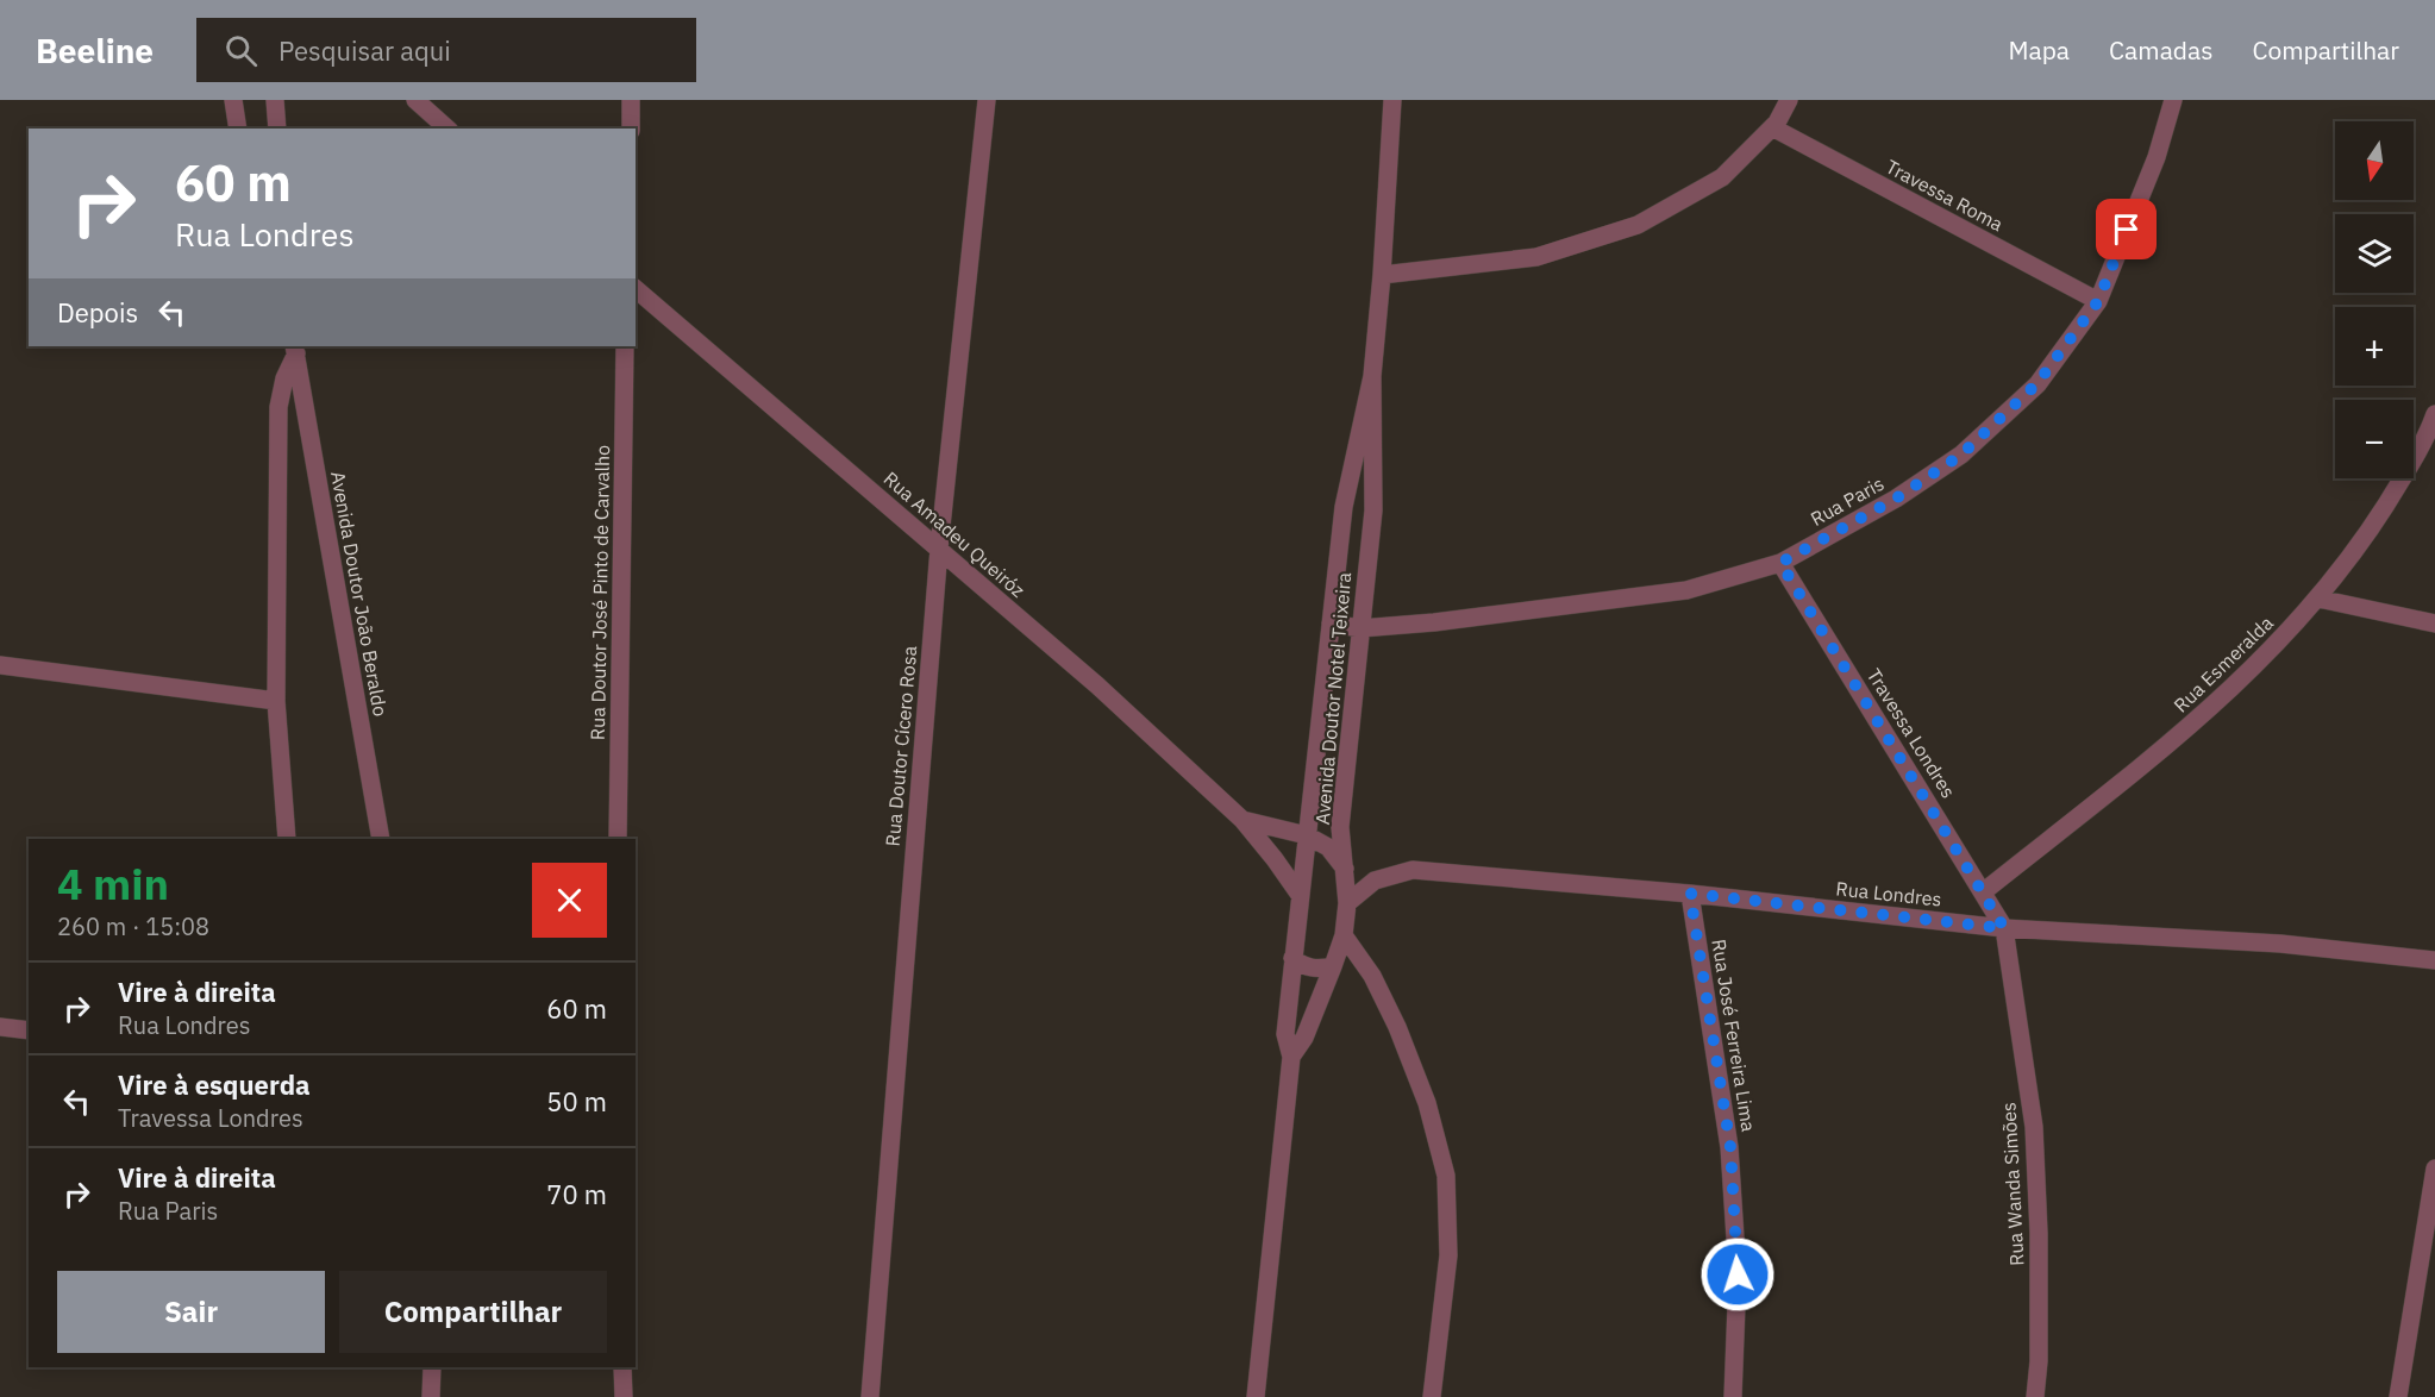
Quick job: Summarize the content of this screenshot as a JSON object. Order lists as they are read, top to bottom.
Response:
{
  "streets": {
    "street": [
      "Travessa Roma",
      "Rua Paris",
      "Rua Amadeu Queiróz",
      "Rua Doutor José Pinto de Carvalho",
      "Avenida Doutor João Beraldo",
      "Rua Esmeralda",
      "Avenida Doutor Notel Teixeira",
      "Travessa Londres",
      "Rua Doutor Cícero Rosa",
      "Rua Londres",
      "Rua José Ferreira Lima",
      "Rua Wanda Simões"
    ]
  },
  "crossings": [
    ["Travessa Roma", "Rua Paris"],
    ["Rua Paris", "Avenida Doutor Notel Teixeira"],
    ["Rua Paris", "Travessa Londres"],
    ["Rua Amadeu Queiróz", "Avenida Doutor Notel Teixeira"],
    ["Rua Amadeu Queiróz", "Rua Doutor Cícero Rosa"],
    ["Rua Esmeralda", "Travessa Londres"],
    ["Avenida Doutor Notel Teixeira", "Rua Londres"],
    ["Travessa Londres", "Rua Londres"],
    ["Travessa Londres", "Rua Wanda Simões"],
    ["Rua Londres", "Rua José Ferreira Lima"],
    ["Rua Londres", "Rua Wanda Simões"]
  ],
  "north": "bottom",
  "page": {
    "header": "Beeline",
    "search": "Pesquisar aqui",
    "nav": ["Mapa", "Camadas", "Compartilhar"],
    "map_buttons": ["+", "−"],
    "turn": ["60 m", "Rua Londres"],
    "then": "Depois",
    "heading": ["4 min", "260 m · 15:08"],
    "list": [
      {
        "name": "Vire à direita",
        "note": "Rua Londres",
        "value": "60 m"
      },
      {
        "name": "Vire à esquerda",
        "note": "Travessa Londres",
        "value": "50 m"
      },
      {
        "name": "Vire à direita",
        "note": "Rua Paris",
        "value": "70 m"
      }
    ],
    "buttons": ["Sair", "Compartilhar"]
  }
}
